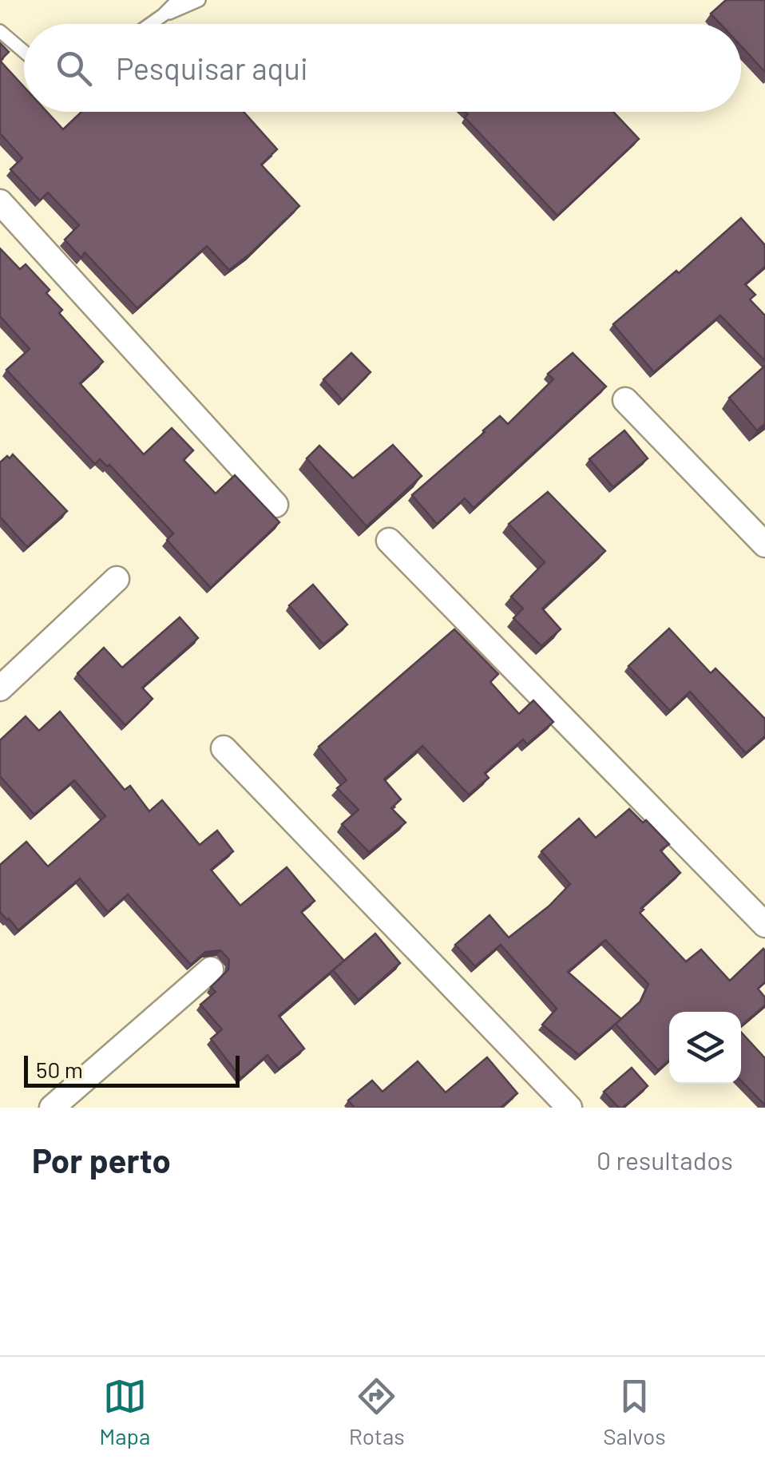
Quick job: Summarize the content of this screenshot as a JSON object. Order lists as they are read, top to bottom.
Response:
{
  "scale_bar": "50 m",
  "page": {
    "search": "Pesquisar aqui",
    "scale": "50 m",
    "heading": ["Por perto", "0 resultados"],
    "nav": ["Mapa", "Rotas", "Salvos"]
  }
}
